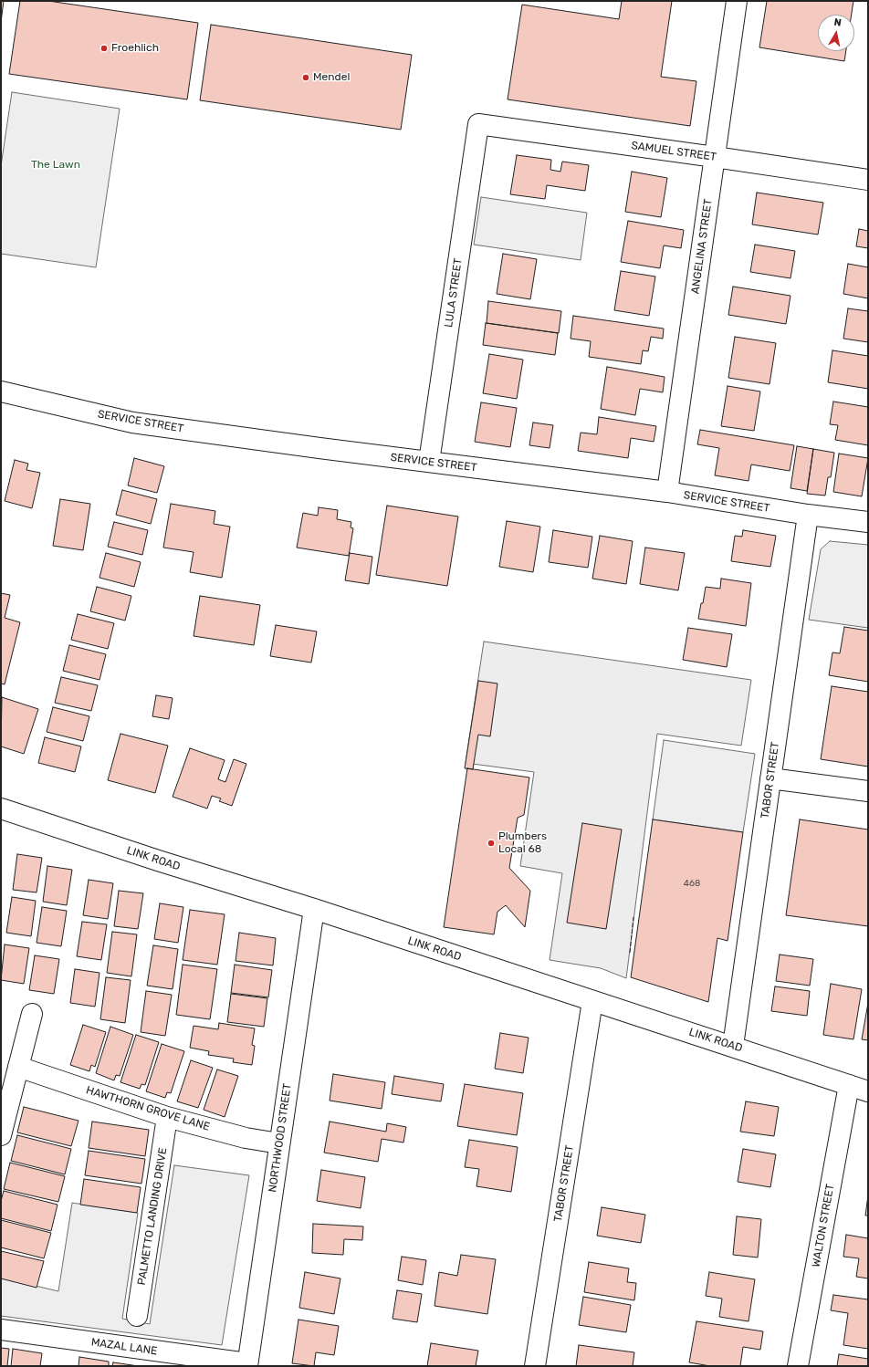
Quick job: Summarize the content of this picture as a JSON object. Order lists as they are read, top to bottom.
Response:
{
  "streets": {
    "street": [
      "SAMUEL STREET",
      "ANGELINA STREET",
      "LULA STREET",
      "SERVICE STREET",
      "TABOR STREET",
      "LINK ROAD",
      "HAWTHORN GROVE LANE",
      "NORTHWOOD STREET",
      "PALMETTO LANDING DRIVE",
      "WALTON STREET",
      "MAZAL LANE"
    ]
  },
  "crossings": [
    ["SAMUEL STREET", "ANGELINA STREET"],
    ["SAMUEL STREET", "LULA STREET"],
    ["ANGELINA STREET", "SERVICE STREET"],
    ["LULA STREET", "SERVICE STREET"],
    ["SERVICE STREET", "TABOR STREET"],
    ["TABOR STREET", "LINK ROAD"],
    ["LINK ROAD", "NORTHWOOD STREET"],
    ["LINK ROAD", "WALTON STREET"],
    ["HAWTHORN GROVE LANE", "NORTHWOOD STREET"],
    ["HAWTHORN GROVE LANE", "PALMETTO LANDING DRIVE"],
    ["NORTHWOOD STREET", "MAZAL LANE"]
  ],
  "parks": ["The Lawn"],
  "places": ["Froehlich", "Mendel", "Plumbers Local 68"],
  "house_numbers": ["468"],
  "north": "top"
}
